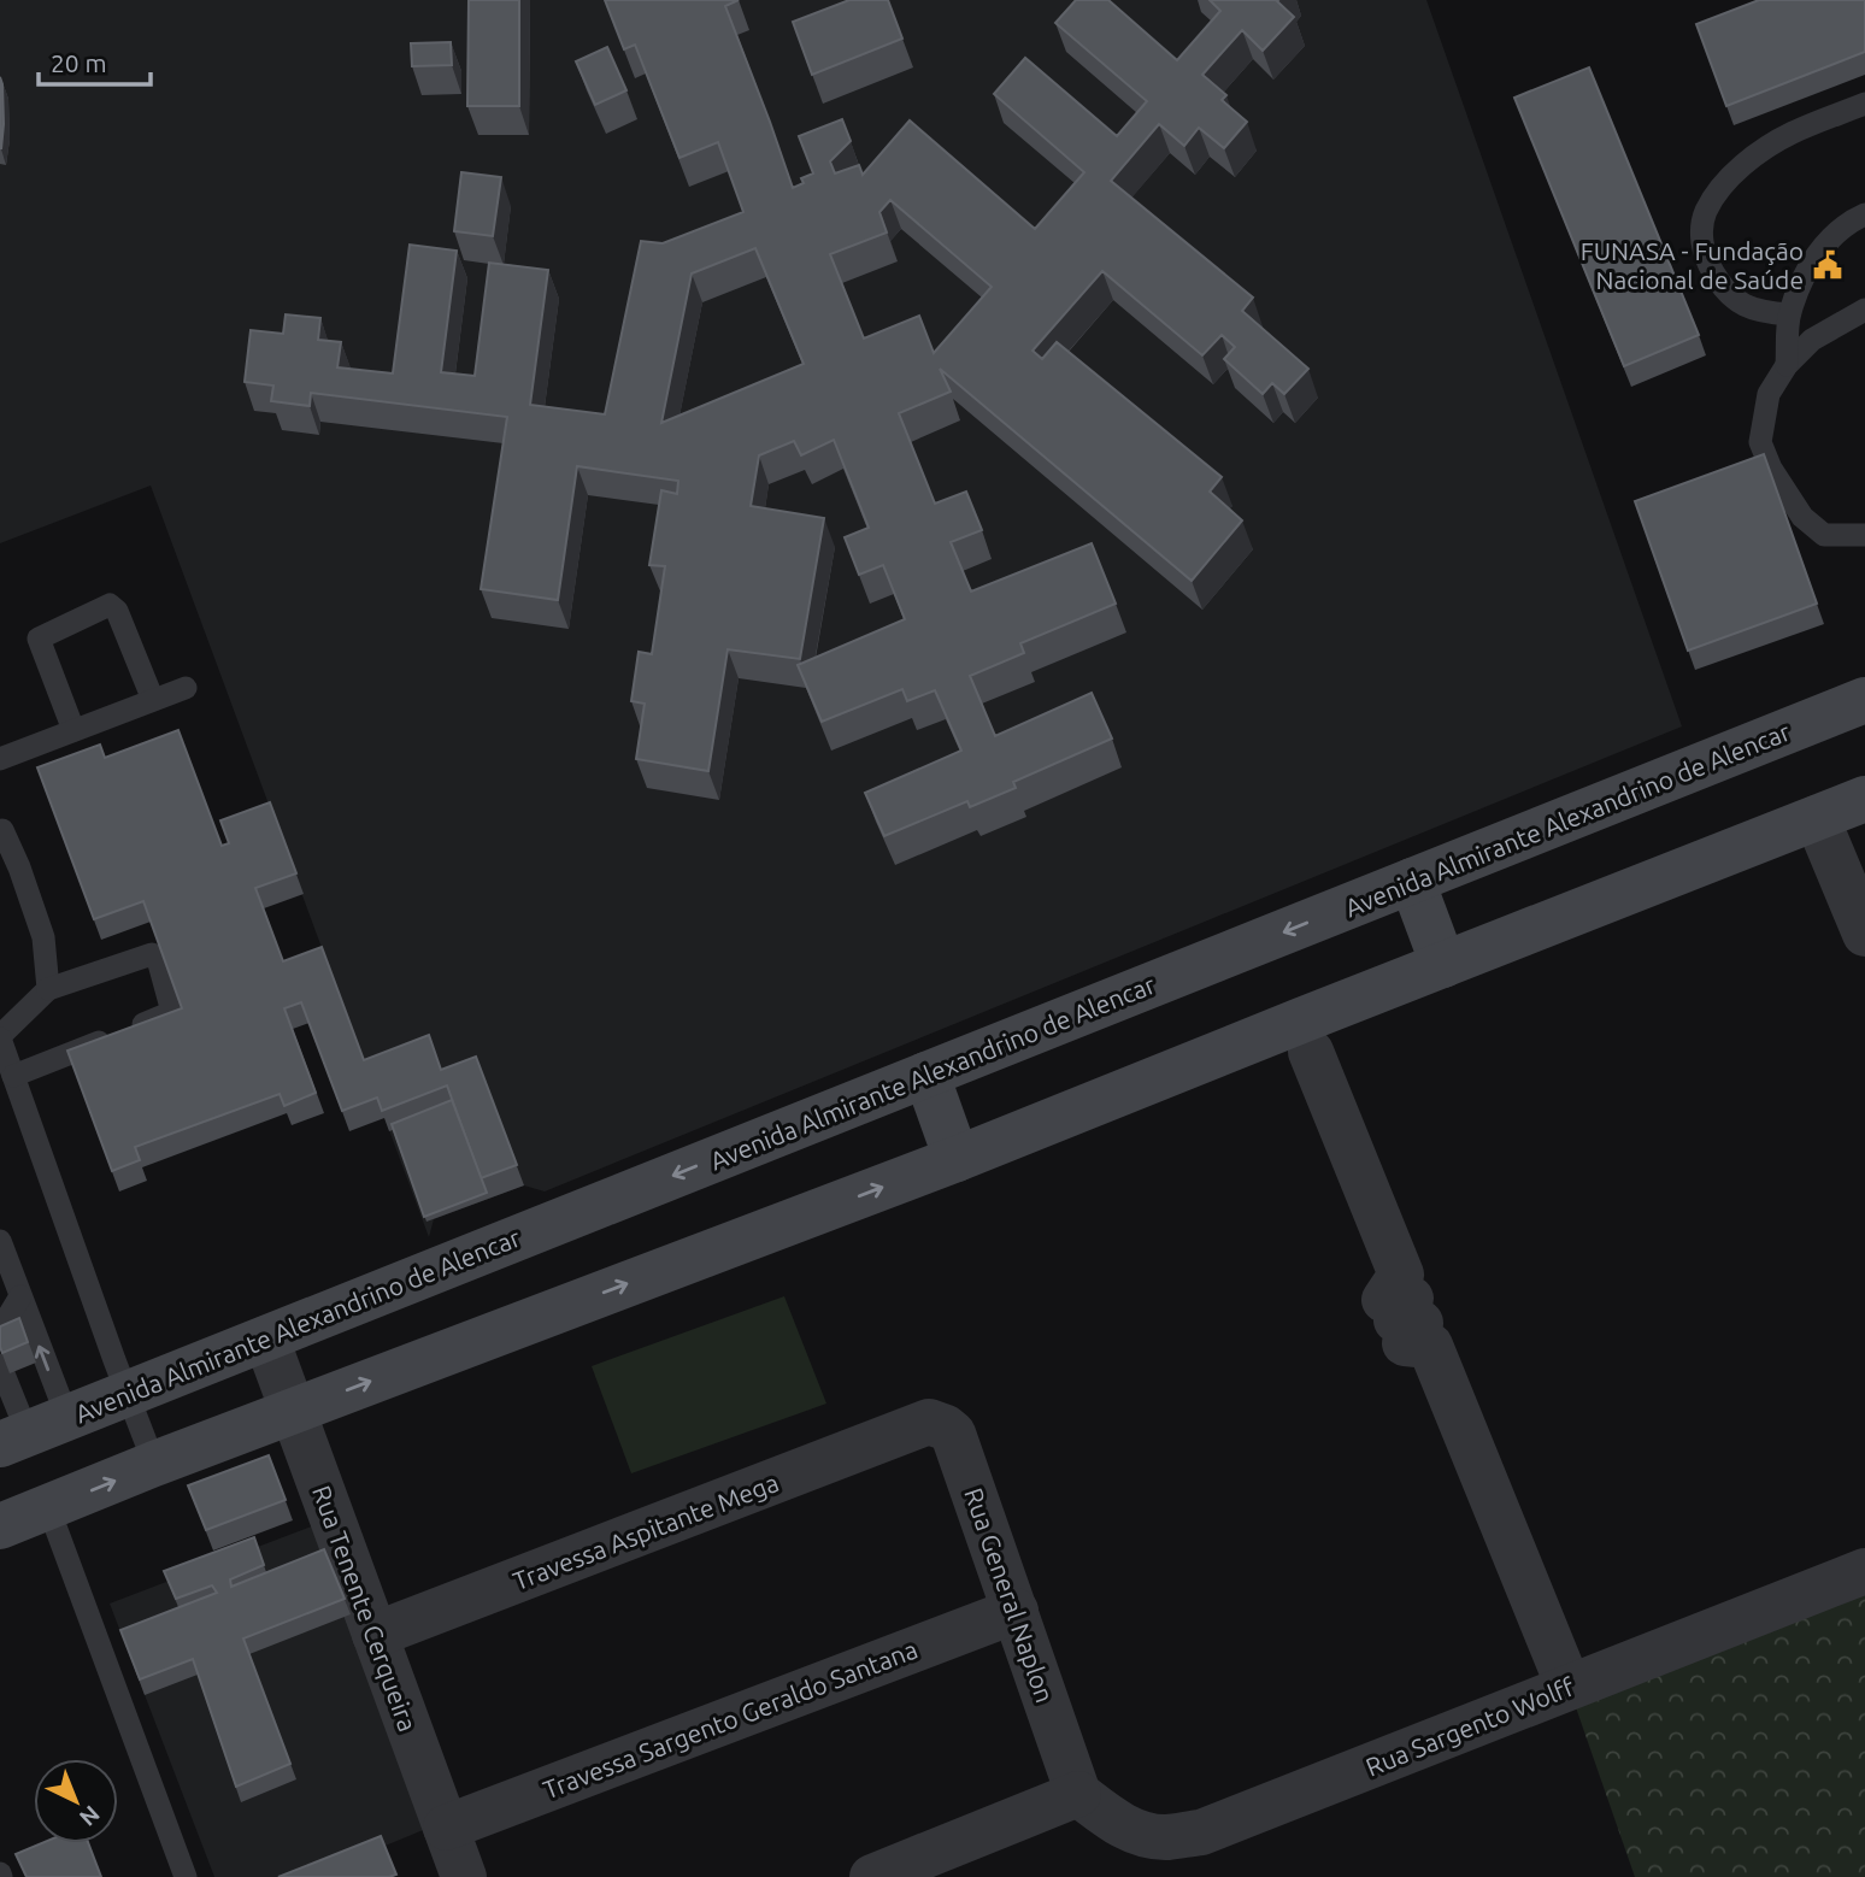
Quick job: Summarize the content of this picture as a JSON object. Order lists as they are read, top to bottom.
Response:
{
  "streets": {
    "street": [
      "Avenida Almirante Alexandrino de Alencar",
      "Travessa Aspitante Mega",
      "Rua General Naplon",
      "Rua Tenente Cerqueira",
      "Travessa Sargento Geraldo Santana",
      "Rua Sargento Wolff"
    ]
  },
  "crossings": [
    ["Avenida Almirante Alexandrino de Alencar", "Rua Tenente Cerqueira"],
    ["Travessa Aspitante Mega", "Rua General Naplon"],
    ["Travessa Aspitante Mega", "Rua Tenente Cerqueira"],
    ["Rua General Naplon", "Travessa Sargento Geraldo Santana"],
    ["Rua General Naplon", "Rua Sargento Wolff"],
    ["Rua Tenente Cerqueira", "Travessa Sargento Geraldo Santana"]
  ],
  "places": {
    "public building": ["FUNASA - Fundação Nacional de Saúde"]
  },
  "scale_bar": "20 m",
  "north": "bottom right"
}
